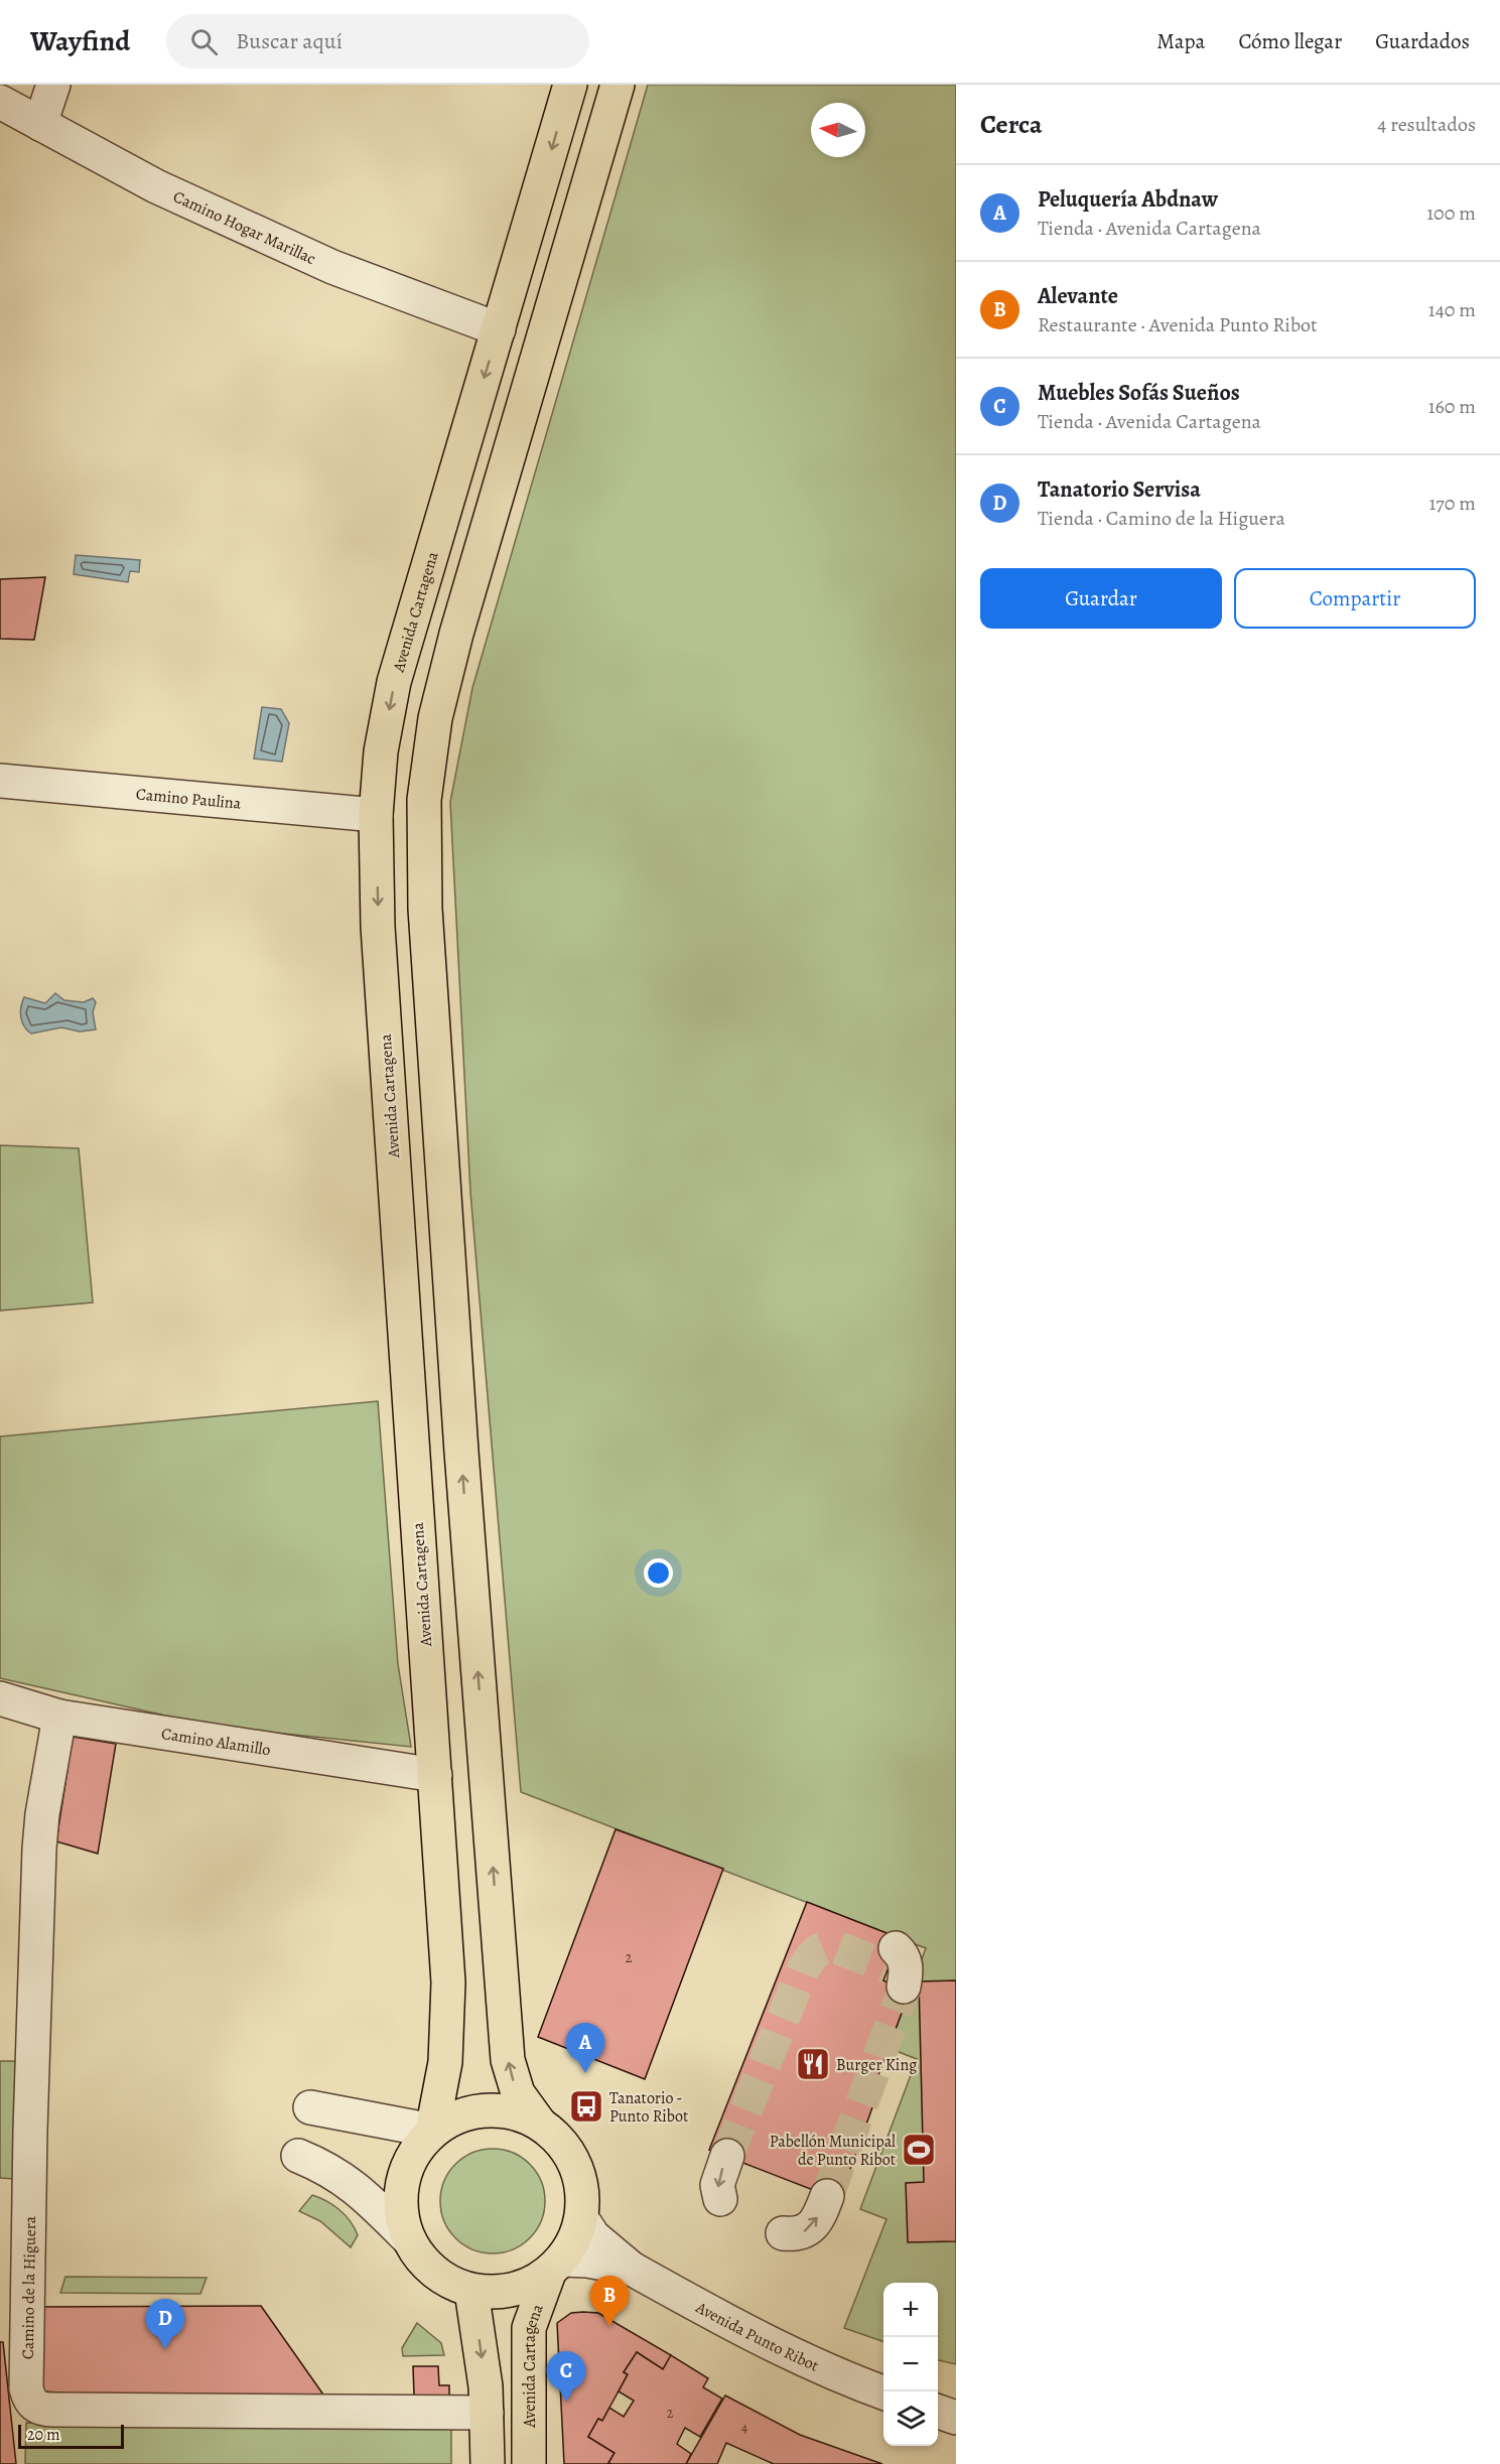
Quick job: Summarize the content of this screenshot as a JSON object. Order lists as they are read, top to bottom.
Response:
{
  "streets": {
    "main road": ["Avenida Cartagena"],
    "street": [
      "Camino Hogar Marillac",
      "Camino Paulina",
      "Camino Alamillo",
      "Camino de la Higuera",
      "Avenida Punto Ribot"
    ]
  },
  "crossings": [
    ["Camino Hogar Marillac", "Avenida Cartagena"],
    ["Avenida Cartagena", "Camino Paulina"],
    ["Avenida Cartagena", "Camino Alamillo"],
    ["Avenida Cartagena", "Avenida Punto Ribot"],
    ["Camino Alamillo", "Camino de la Higuera"]
  ],
  "places": {
    "restaurant": ["Burger King"],
    "bus stop": ["Tanatorio - Punto Ribot"],
    "sports": ["Pabellón Municipal de Punto Ribot"]
  },
  "house_numbers": ["2", "2", "4"],
  "scale_bar": "20 m",
  "north": "left",
  "page": {
    "header": "Wayfind",
    "search": "Buscar aquí",
    "nav": ["Mapa", "Cómo llegar", "Guardados"],
    "heading": ["Cerca", "4 resultados"],
    "list": [
      {
        "mark": "A",
        "name": "Peluquería Abdnaw",
        "note": "Tienda · Avenida Cartagena",
        "value": "100 m"
      },
      {
        "mark": "B",
        "name": "Alevante",
        "note": "Restaurante · Avenida Punto Ribot",
        "value": "140 m"
      },
      {
        "mark": "C",
        "name": "Muebles Sofás Sueños",
        "note": "Tienda · Avenida Cartagena",
        "value": "160 m"
      },
      {
        "mark": "D",
        "name": "Tanatorio Servisa",
        "note": "Tienda · Camino de la Higuera",
        "value": "170 m"
      }
    ],
    "buttons": ["Guardar", "Compartir"],
    "pins": [
      "A",
      "B",
      "D",
      "C"
    ],
    "map_buttons": ["+", "−"],
    "scale": "20 m"
  }
}
